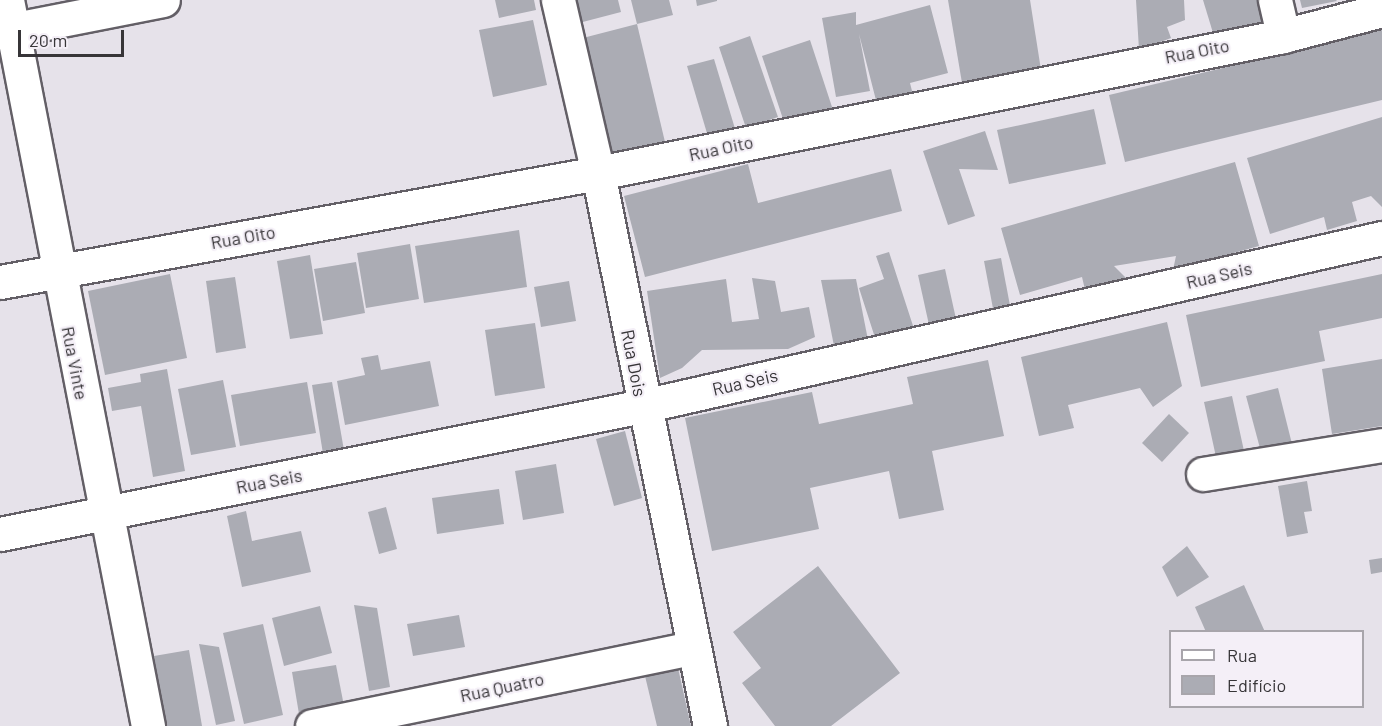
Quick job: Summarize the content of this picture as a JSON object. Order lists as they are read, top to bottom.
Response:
{
  "streets": {
    "street": [
      "Rua Oito",
      "Rua Seis",
      "Rua Vinte",
      "Rua Dois",
      "Rua Quatro"
    ]
  },
  "crossings": [
    ["Rua Oito", "Rua Vinte"],
    ["Rua Oito", "Rua Dois"],
    ["Rua Seis", "Rua Vinte"],
    ["Rua Seis", "Rua Dois"],
    ["Rua Dois", "Rua Quatro"]
  ],
  "legend": ["Rua", "Edifício"],
  "scale_bar": "20 m"
}
